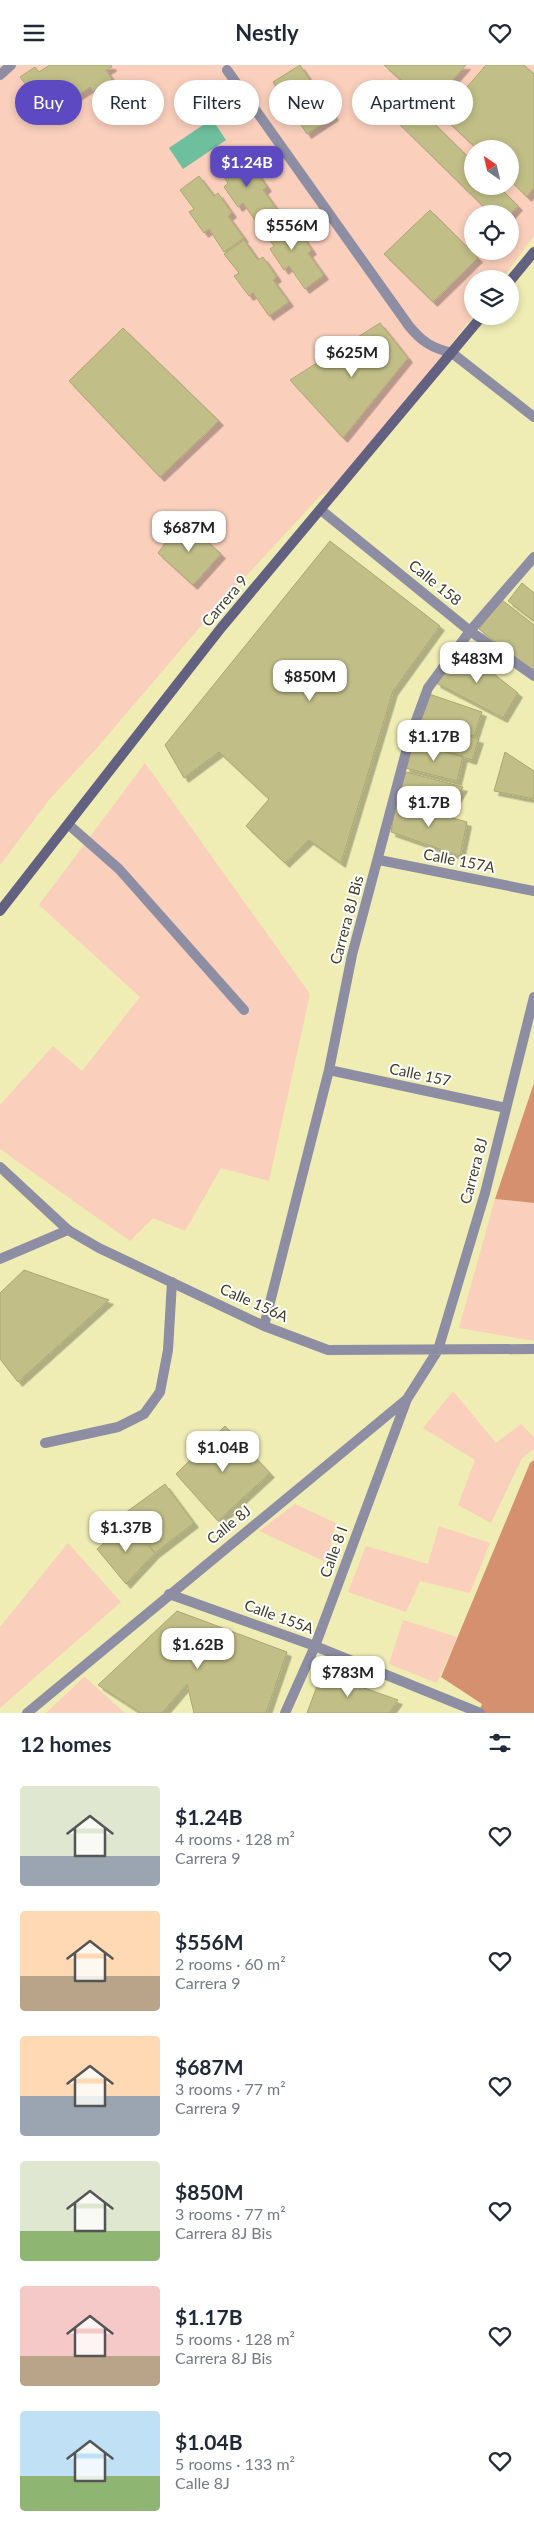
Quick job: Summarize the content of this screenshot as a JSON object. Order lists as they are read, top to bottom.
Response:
{
  "streets": {
    "street": [
      "Calle 158",
      "Carrera 9",
      "Calle 157A",
      "Carrera 8J Bis",
      "Calle 157",
      "Carrera 8J",
      "Calle 156A",
      "Calle 8J",
      "Calle 8 I",
      "Calle 155A"
    ]
  },
  "crossings": [
    ["Calle 158", "Carrera 9"],
    ["Calle 158", "Carrera 8J Bis"],
    ["Calle 157A", "Carrera 8J Bis"],
    ["Carrera 8J Bis", "Calle 157"],
    ["Carrera 8J Bis", "Calle 156A"],
    ["Calle 157", "Carrera 8J"],
    ["Carrera 8J", "Calle 156A"],
    ["Carrera 8J", "Calle 8J"],
    ["Calle 156A", "Calle 8J"],
    ["Calle 8J", "Calle 8 I"],
    ["Calle 8J", "Calle 155A"],
    ["Calle 8 I", "Calle 155A"]
  ],
  "north": "top left",
  "page": {
    "header": "Nestly",
    "chip": [
      "Buy",
      "Rent",
      "Filters",
      "New",
      "Apartment"
    ],
    "price": [
      "$1.24B",
      "$556M",
      "$625M",
      "$687M",
      "$483M",
      "$850M",
      "$1.17B",
      "$1.7B",
      "$1.04B",
      "$1.37B",
      "$1.62B",
      "$783M"
    ],
    "heading": "12 homes",
    "list": [
      {
        "name": "$1.24B",
        "note": "4 rooms · 128 m² · Carrera 9"
      },
      {
        "name": "$556M",
        "note": "2 rooms · 60 m² · Carrera 9"
      },
      {
        "name": "$687M",
        "note": "3 rooms · 77 m² · Carrera 9"
      },
      {
        "name": "$850M",
        "note": "3 rooms · 77 m² · Carrera 8J Bis"
      },
      {
        "name": "$1.17B",
        "note": "5 rooms · 128 m² · Carrera 8J Bis"
      },
      {
        "name": "$1.04B",
        "note": "5 rooms · 133 m² · Calle 8J"
      }
    ]
  }
}
